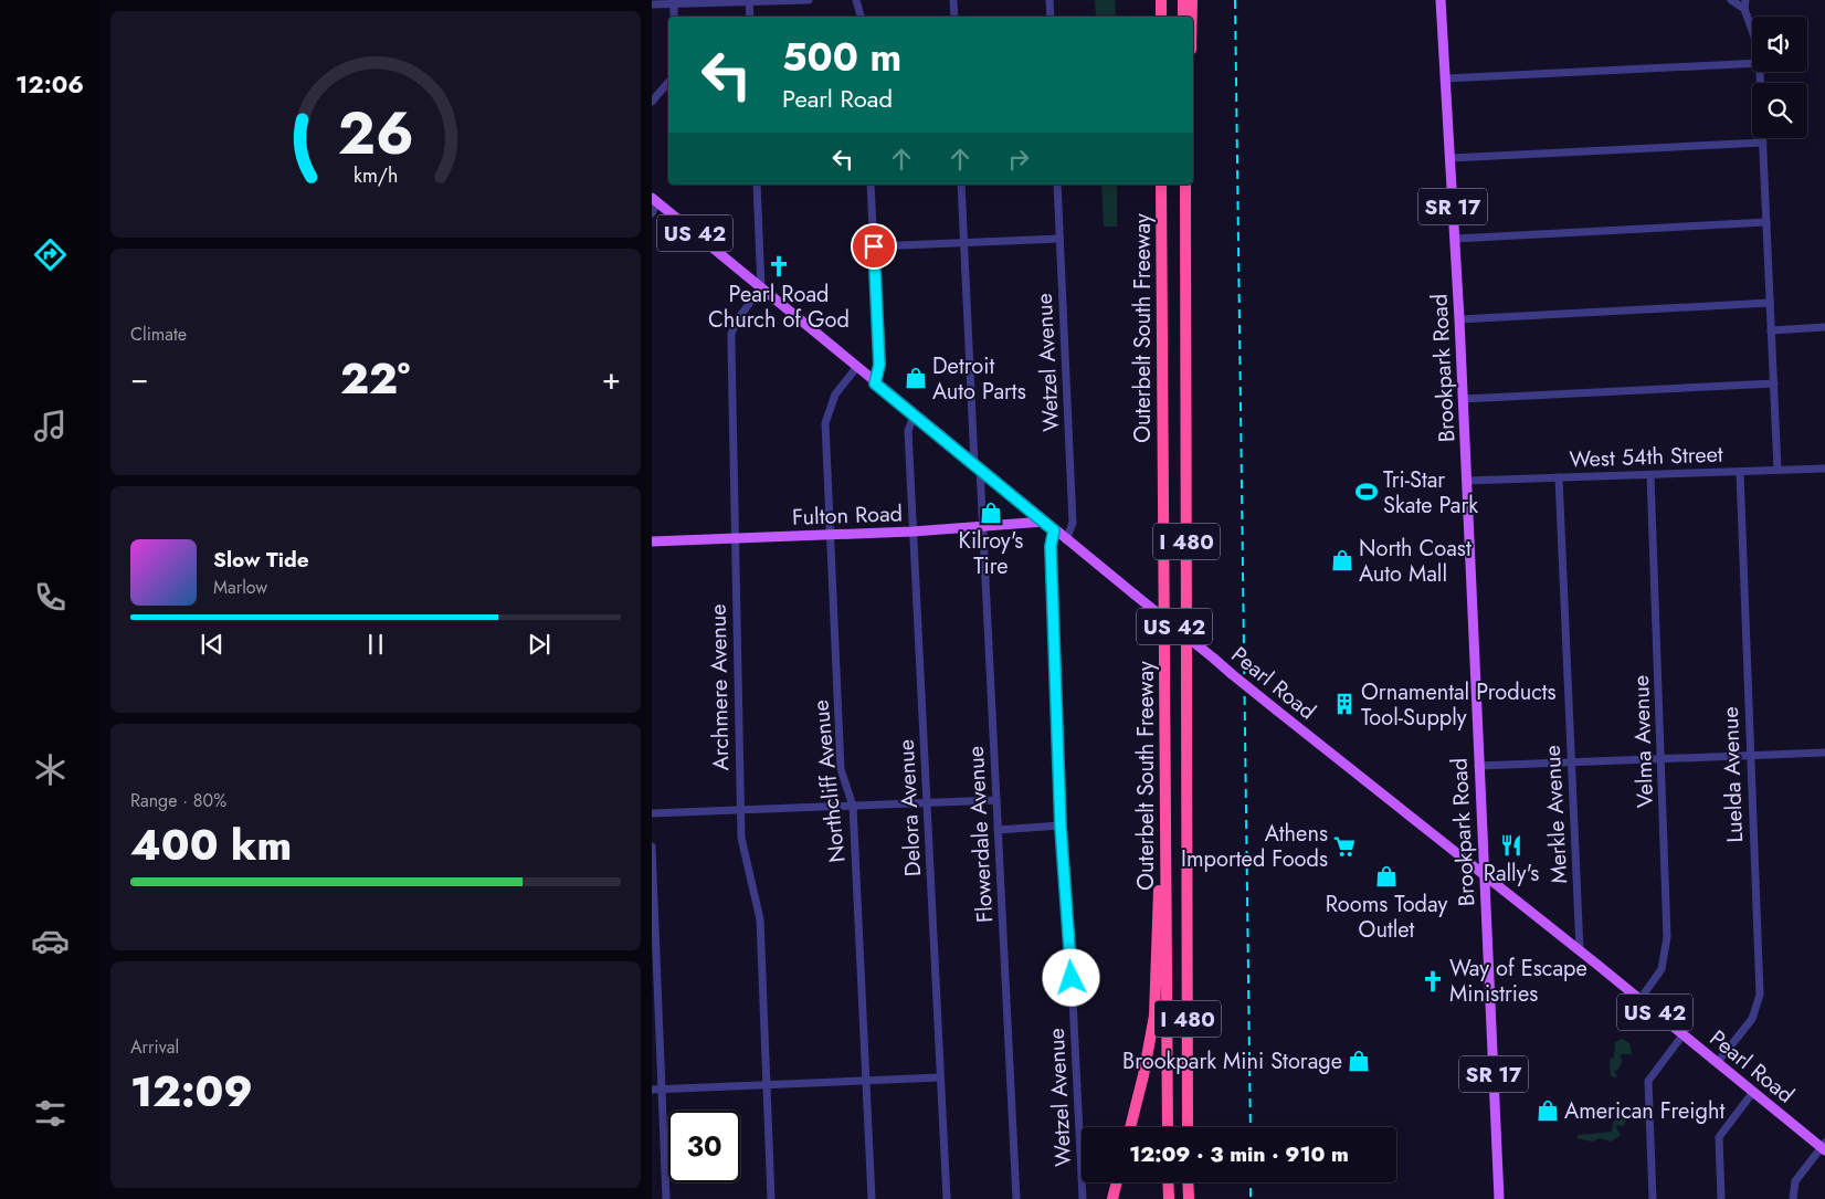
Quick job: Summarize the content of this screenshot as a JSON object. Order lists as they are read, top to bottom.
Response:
{
  "streets": {
    "highway": ["Outerbelt South Freeway", "I 480"],
    "main road": [
      "SR 17",
      "US 42",
      "Brookpark Road",
      "Fulton Road",
      "Pearl Road"
    ],
    "street": [
      "Wetzel Avenue",
      "West 54th Street",
      "Archmere Avenue",
      "Velma Avenue",
      "Luelda Avenue",
      "Northcliff Avenue",
      "Delora Avenue",
      "Merkle Avenue",
      "Flowerdale Avenue"
    ]
  },
  "crossings": [
    ["Wetzel Avenue", "Pearl Road"],
    ["Brookpark Road", "West 54th Street"],
    ["Brookpark Road", "Pearl Road"],
    ["West 54th Street", "Velma Avenue"],
    ["West 54th Street", "Luelda Avenue"],
    ["West 54th Street", "Merkle Avenue"],
    ["Fulton Road", "Pearl Road"],
    ["Fulton Road", "Archmere Avenue"],
    ["Fulton Road", "Northcliff Avenue"],
    ["Fulton Road", "Delora Avenue"],
    ["Fulton Road", "Flowerdale Avenue"],
    ["Pearl Road", "Archmere Avenue"],
    ["Pearl Road", "Velma Avenue"],
    ["Pearl Road", "Luelda Avenue"],
    ["Pearl Road", "Northcliff Avenue"],
    ["Pearl Road", "Delora Avenue"],
    ["Pearl Road", "Merkle Avenue"],
    ["Pearl Road", "Flowerdale Avenue"]
  ],
  "places": {
    "church": ["Pearl Road Church of God", "Way of Escape Ministries"],
    "shop": [
      "Detroit Auto Parts",
      "Kilroy's Tire",
      "North Coast Auto Mall",
      "Rooms Today Outlet",
      "Brookpark Mini Storage",
      "American Freight"
    ],
    "sports": ["Tri-Star Skate Park"],
    "building": ["Ornamental Products Tool-Supply"],
    "restaurant": ["Rally's"],
    "supermarket": ["Athens Imported Foods"]
  },
  "page": {
    "tabs": "12:06",
    "turn": ["500 m", "Pearl Road"],
    "tile": [
      "Climate",
      ["Range · 80%", "400 km"],
      ["Arrival", "12:09"]
    ],
    "heat": ["−", "22°", "+"],
    "song": ["Slow Tide", "Marlow"],
    "limit": "30",
    "trip": "12:09 · 3 min · 910 m",
    "gauge": ["26", "km/h"]
  }
}
